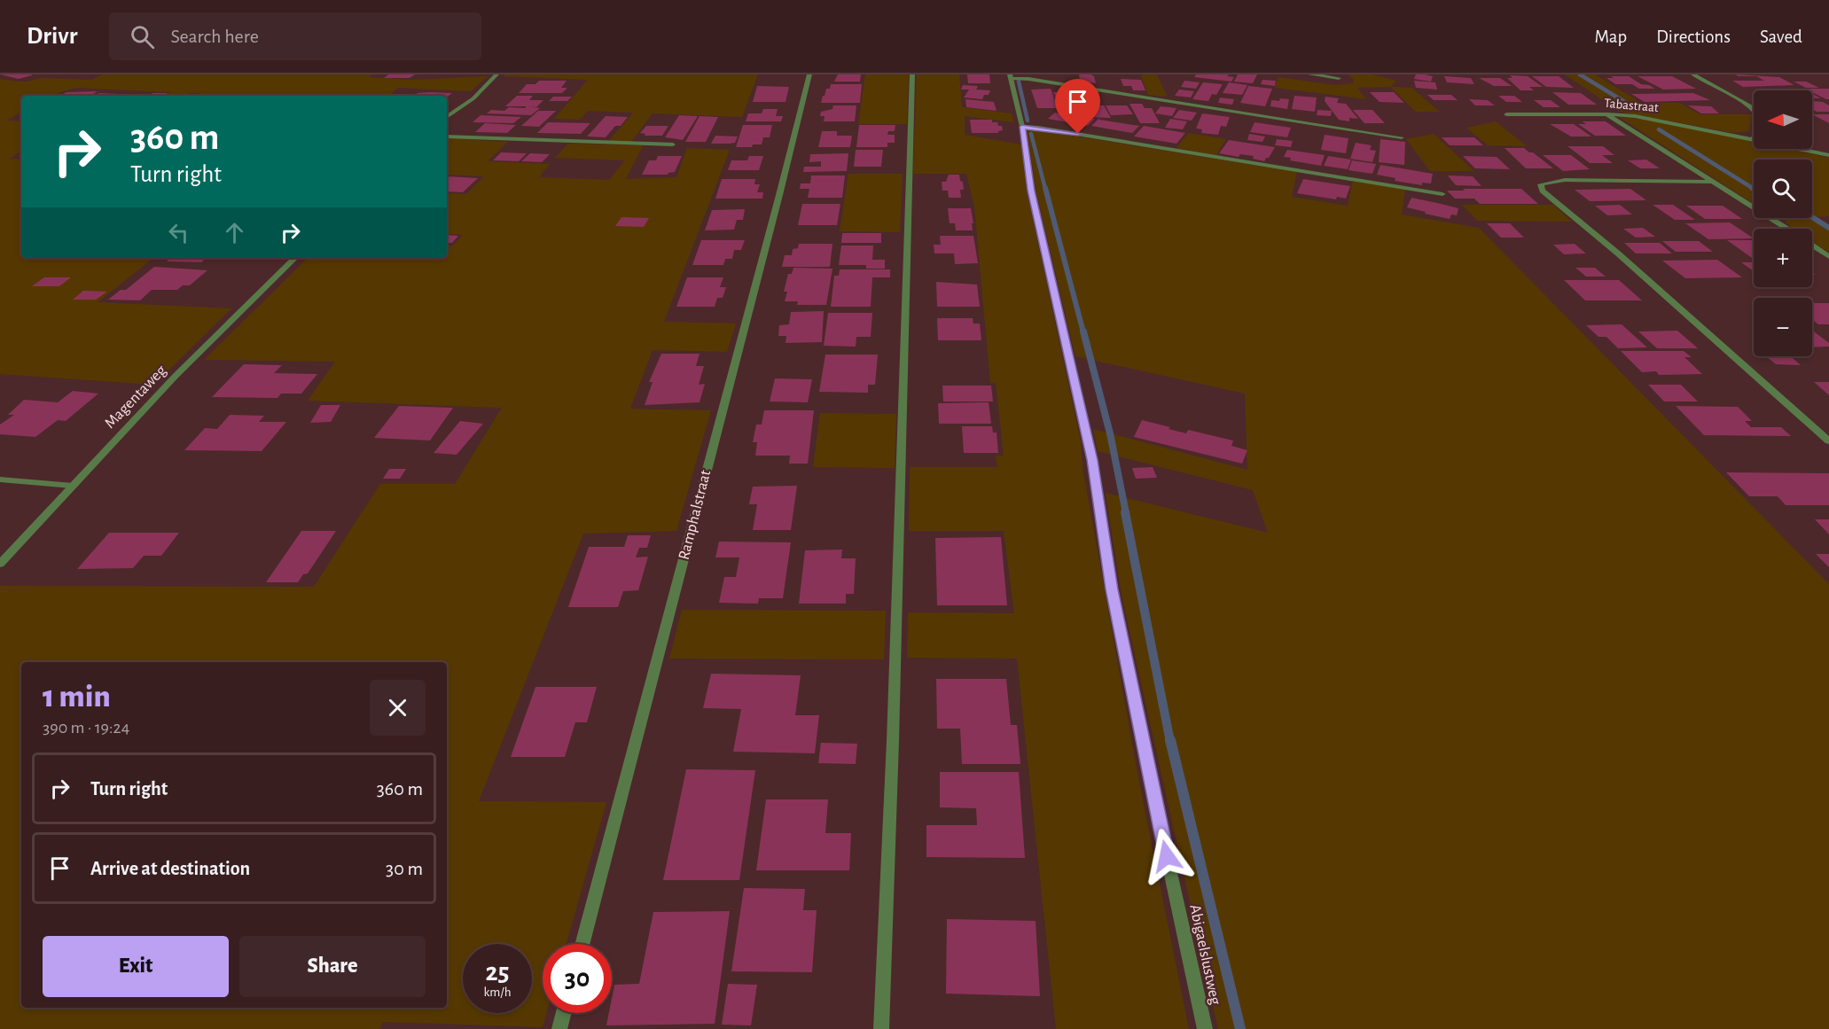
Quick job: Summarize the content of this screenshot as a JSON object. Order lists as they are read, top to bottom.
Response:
{
  "streets": {
    "street": [
      "Tabastraat",
      "Magentaweg",
      "Ramphalstraat",
      "Abigaelslustweg"
    ]
  },
  "north": "left",
  "page": {
    "header": "Drivr",
    "search": "Search here",
    "nav": ["Map", "Directions", "Saved"],
    "map_buttons": ["+", "−"],
    "turn": ["360 m", "Turn right"],
    "heading": ["1 min", "390 m · 19:24"],
    "list": [
      {
        "name": "Turn right",
        "value": "360 m"
      },
      {
        "name": "Arrive at destination",
        "value": "30 m"
      }
    ],
    "buttons": ["Exit", "Share"],
    "speed": "25 km/h",
    "limit": "30"
  }
}
